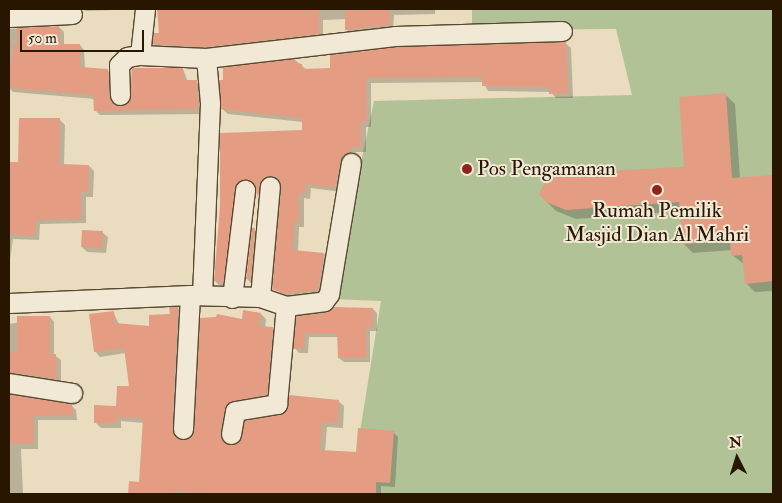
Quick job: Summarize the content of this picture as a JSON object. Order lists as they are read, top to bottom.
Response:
{
  "places": ["Pos Pengamanan", "Rumah Pemilik Masjid Dian Al Mahri"],
  "scale_bar": "50 m",
  "north": "top"
}
